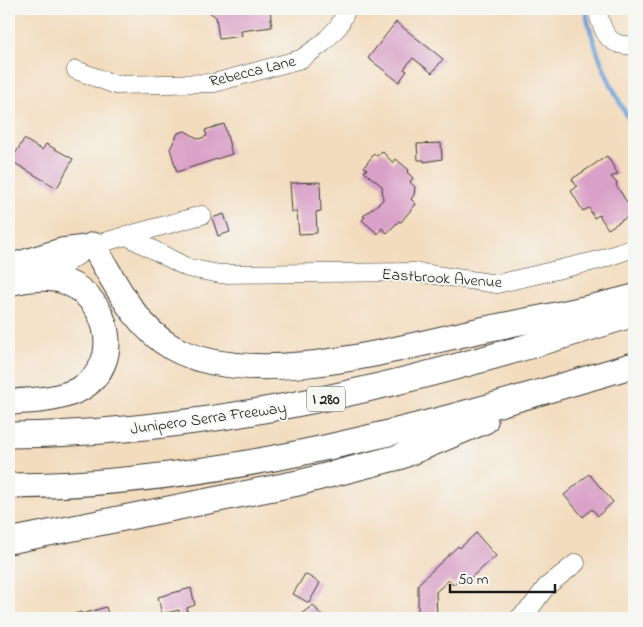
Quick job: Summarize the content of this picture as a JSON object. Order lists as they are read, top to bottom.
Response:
{
  "streets": {
    "highway": ["I 280", "Junipero Serra Freeway"],
    "street": ["Rebecca Lane", "Eastbrook Avenue"]
  },
  "scale_bar": "50 m"
}
